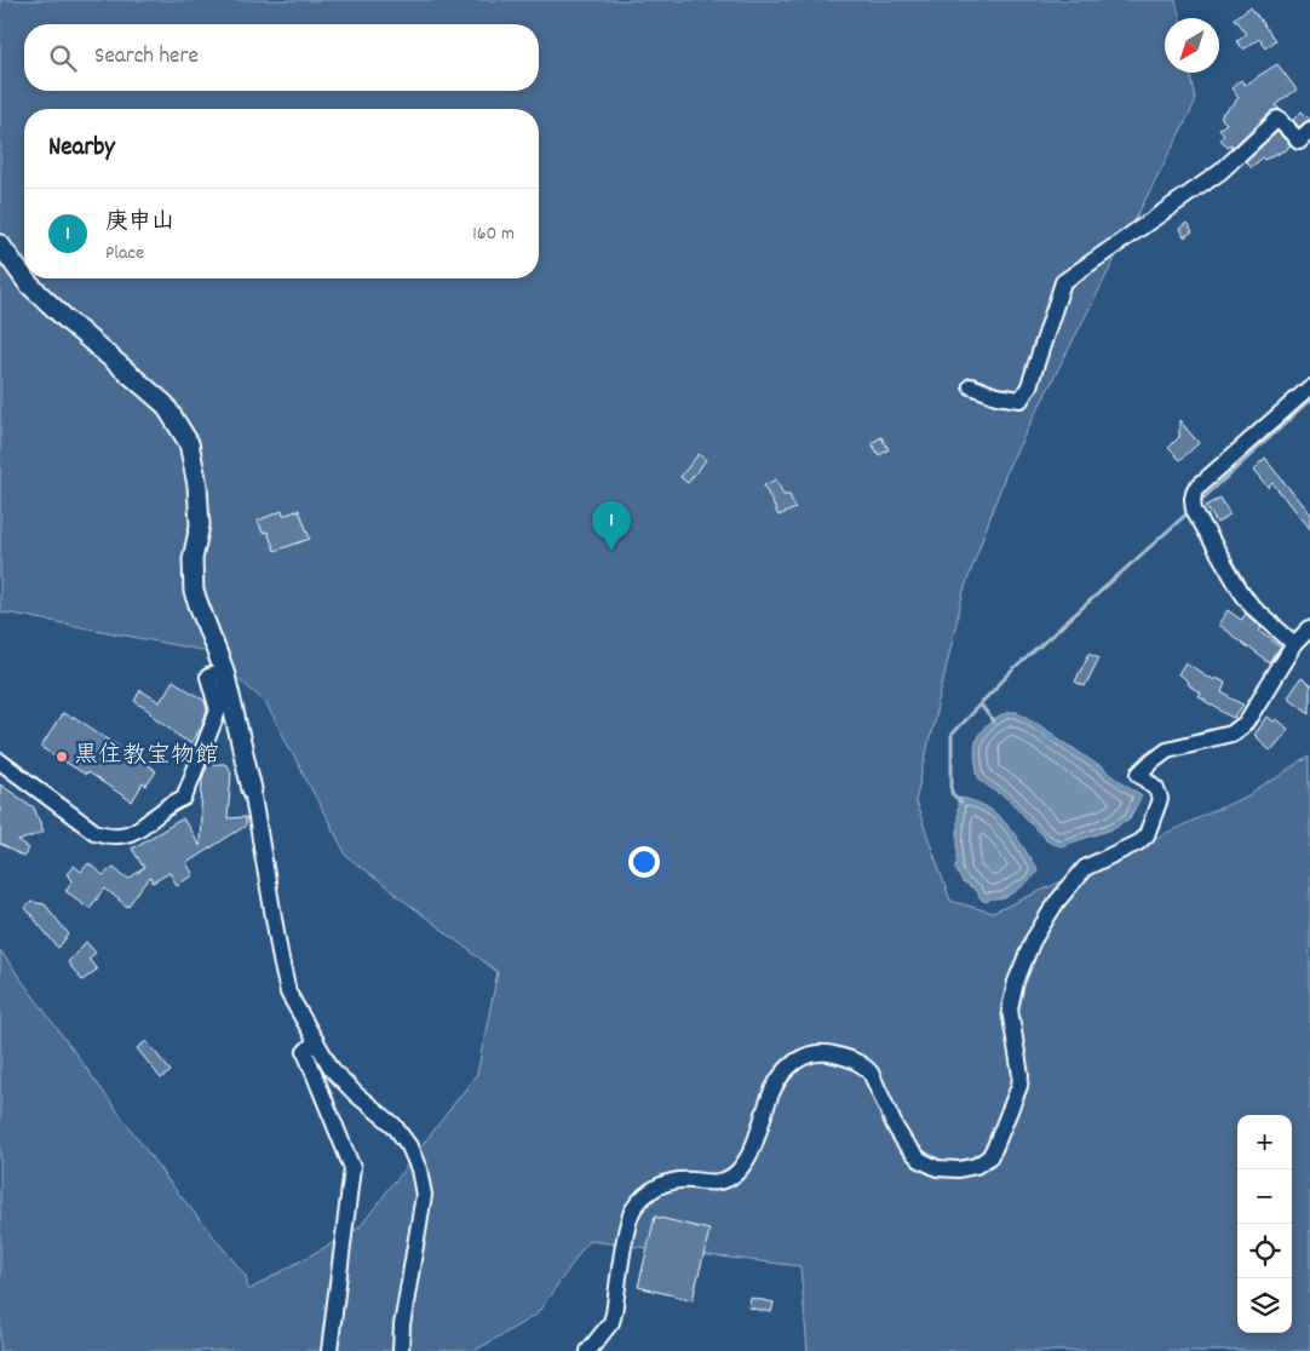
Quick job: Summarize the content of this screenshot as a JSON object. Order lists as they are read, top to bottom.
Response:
{
  "places": ["黒住教宝物館"],
  "north": "bottom left",
  "page": {
    "search": "Search here",
    "heading": "Nearby",
    "list": [
      {
        "mark": "1",
        "name": "庚申山",
        "note": "Place",
        "value": "160 m"
      }
    ],
    "pins": "1",
    "map_buttons": ["+", "−"]
  }
}
